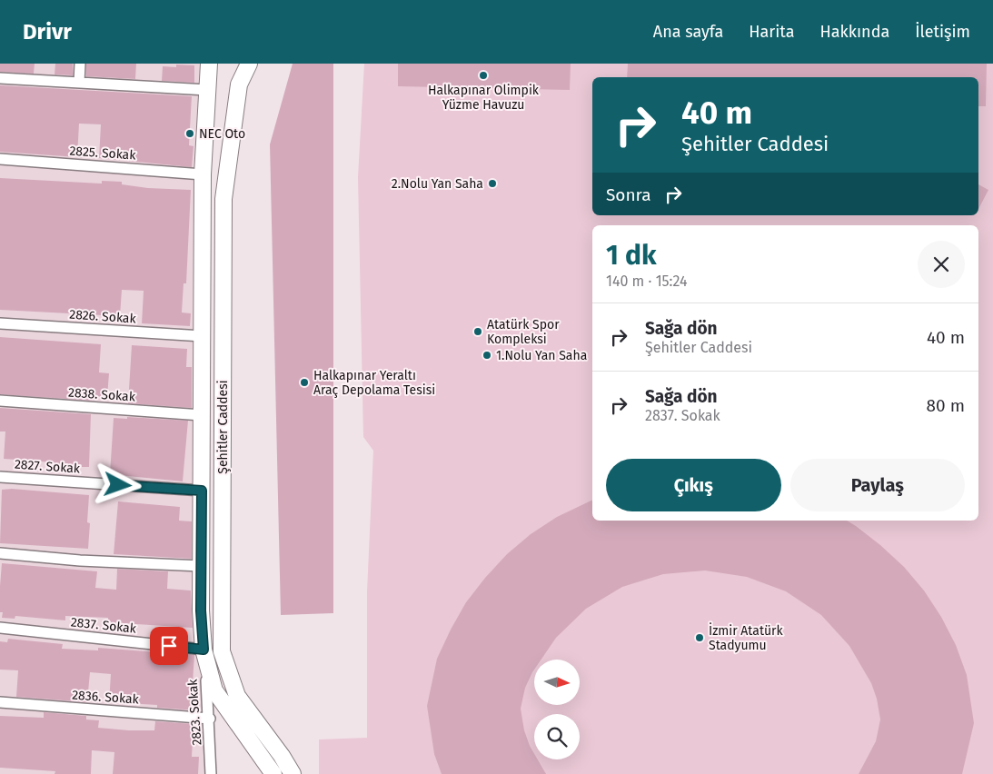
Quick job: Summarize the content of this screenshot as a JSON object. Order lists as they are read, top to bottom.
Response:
{
  "streets": {
    "main road": ["Şehitler Caddesi"],
    "street": [
      "2825. Sokak",
      "2826. Sokak",
      "2838. Sokak",
      "2827. Sokak",
      "2837. Sokak",
      "2836. Sokak",
      "2823. Sokak"
    ]
  },
  "crossings": [
    ["2825. Sokak", "Şehitler Caddesi"],
    ["2826. Sokak", "Şehitler Caddesi"],
    ["2838. Sokak", "Şehitler Caddesi"],
    ["Şehitler Caddesi", "2827. Sokak"],
    ["Şehitler Caddesi", "2837. Sokak"],
    ["Şehitler Caddesi", "2823. Sokak"],
    ["2837. Sokak", "2823. Sokak"],
    ["2836. Sokak", "2823. Sokak"]
  ],
  "places": [
    "Halkapınar Olimpik Yüzme Havuzu",
    "NEC Oto",
    "2.Nolu Yan Saha",
    "Atatürk Spor Kompleksi",
    "1.Nolu Yan Saha",
    "Halkapınar Yeraltı Araç Depolama Tesisi",
    "İzmir Atatürk Stadyumu"
  ],
  "north": "right",
  "page": {
    "header": "Drivr",
    "nav": [
      "Ana sayfa",
      "Harita",
      "Hakkında",
      "İletişim"
    ],
    "turn": ["40 m", "Şehitler Caddesi"],
    "then": "Sonra",
    "heading": ["1 dk", "140 m · 15:24"],
    "list": [
      {
        "name": "Sağa dön",
        "note": "Şehitler Caddesi",
        "value": "40 m"
      },
      {
        "name": "Sağa dön",
        "note": "2837. Sokak",
        "value": "80 m"
      }
    ],
    "buttons": ["Çıkış", "Paylaş"]
  }
}
